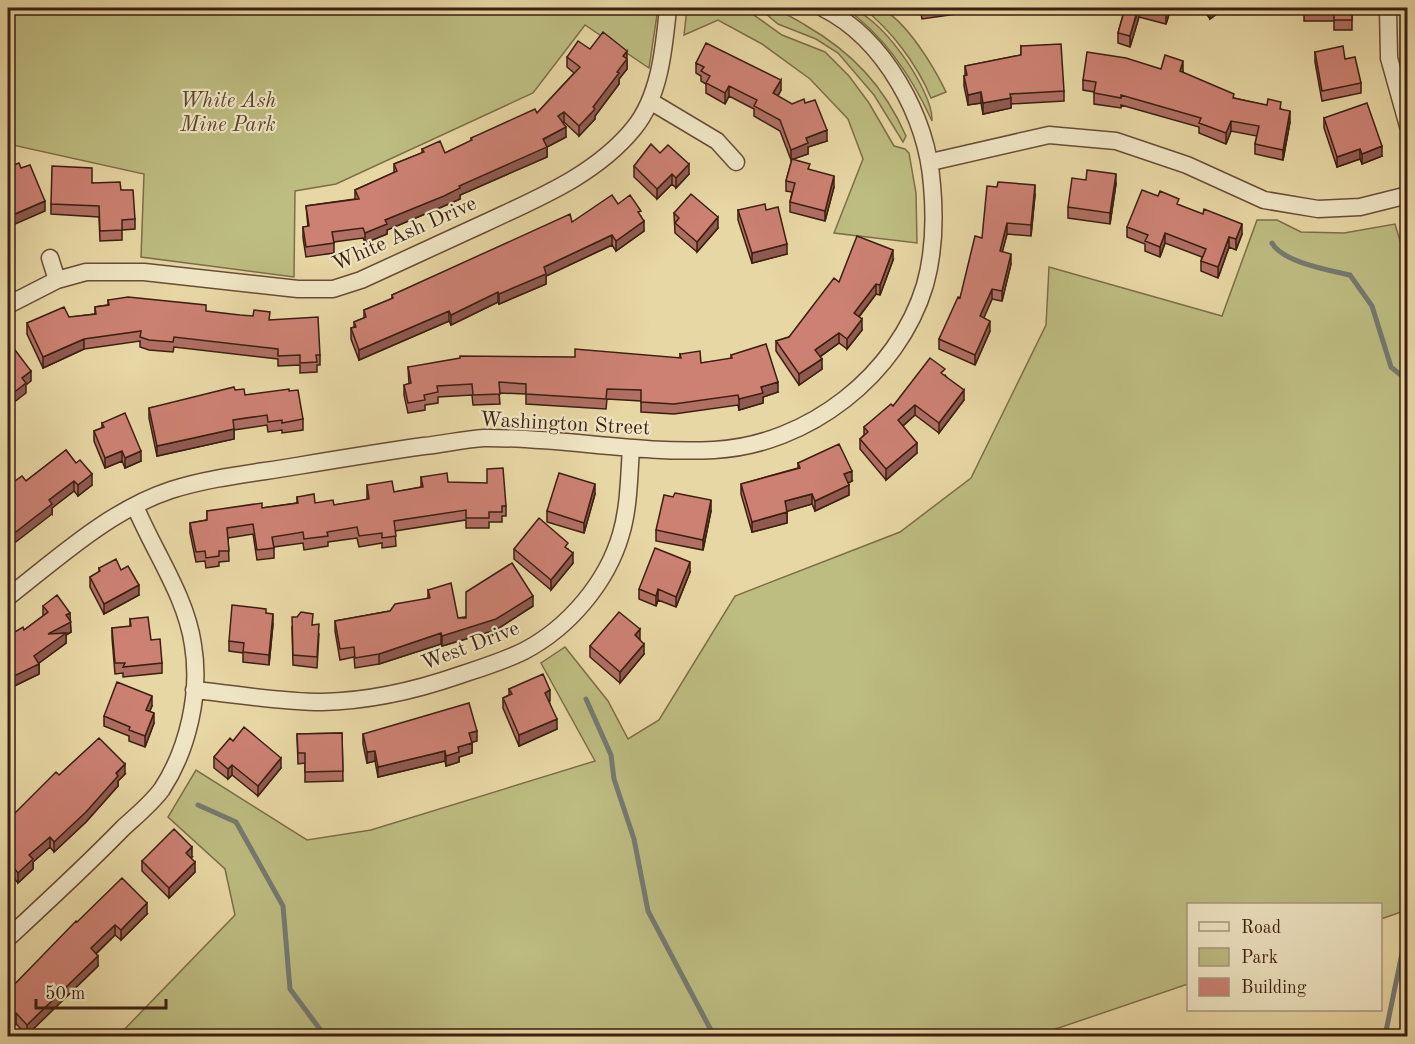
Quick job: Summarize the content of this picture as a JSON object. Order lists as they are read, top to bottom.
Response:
{
  "streets": {
    "street": ["White Ash Drive", "Washington Street", "West Drive"]
  },
  "crossings": [
    ["Washington Street", "West Drive"]
  ],
  "parks": ["White Ash Mine Park"],
  "legend": ["Road", "Park", "Building"],
  "scale_bar": "50 m"
}
